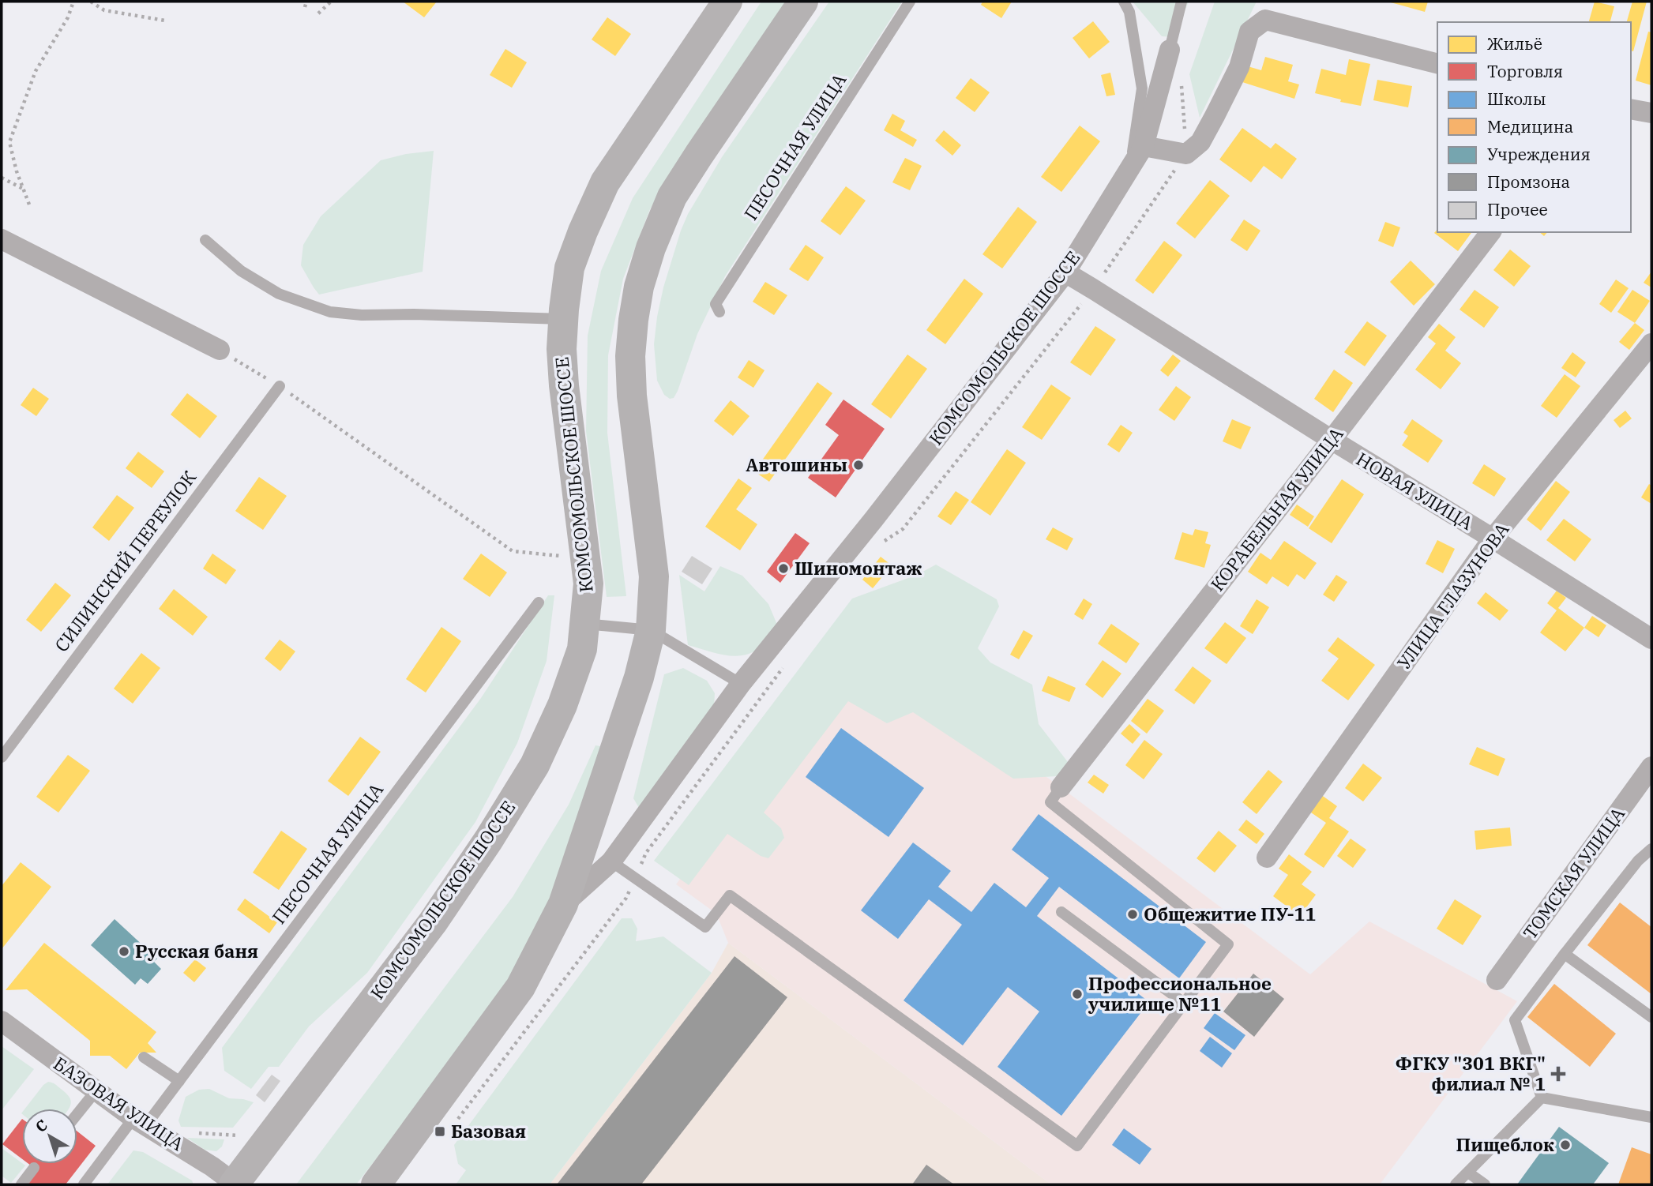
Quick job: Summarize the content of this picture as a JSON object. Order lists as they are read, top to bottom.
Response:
{
  "streets": {
    "main road": ["КОМСОМОЛЬСКОЕ ШОССЕ"],
    "street": [
      "НОВАЯ УЛИЦА",
      "КОРАБЕЛЬНАЯ УЛИЦА",
      "УЛИЦА ГЛАЗУНОВА",
      "ТОМСКАЯ УЛИЦА",
      "БАЗОВАЯ УЛИЦА"
    ],
    "lane": ["ПЕСОЧНАЯ УЛИЦА", "СИЛИНСКИЙ ПЕРЕУЛОК"]
  },
  "crossings": [
    ["ПЕСОЧНАЯ УЛИЦА", "БАЗОВАЯ УЛИЦА"],
    ["КОМСОМОЛЬСКОЕ ШОССЕ", "НОВАЯ УЛИЦА"],
    ["КОМСОМОЛЬСКОЕ ШОССЕ", "БАЗОВАЯ УЛИЦА"],
    ["НОВАЯ УЛИЦА", "КОРАБЕЛЬНАЯ УЛИЦА"],
    ["НОВАЯ УЛИЦА", "УЛИЦА ГЛАЗУНОВА"]
  ],
  "places": {
    "other": [
      "Автошины",
      "Шиномонтаж",
      "Общежитие ПУ-11",
      "Русская баня",
      "Профессиональное училище №11",
      "Пищеблок"
    ],
    "health": ["ФГКУ \"301 ВКГ\" филиал № 1"],
    "transit": ["Базовая"]
  },
  "legend": [
    "Жильё",
    "Торговля",
    "Школы",
    "Медицина",
    "Учреждения",
    "Промзона",
    "Прочее"
  ],
  "north": "top left"
}
